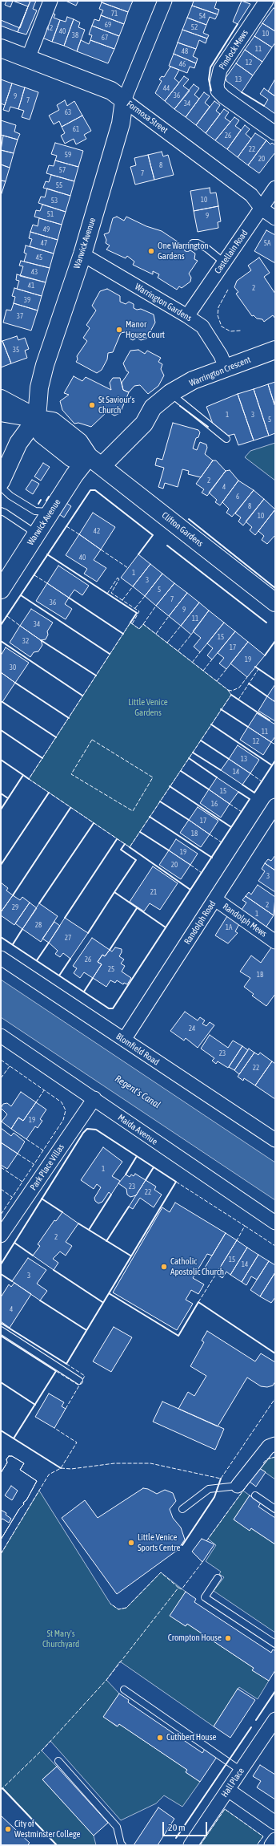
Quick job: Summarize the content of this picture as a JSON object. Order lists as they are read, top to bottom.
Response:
{
  "streets": {
    "main road": [
      "Formosa Street",
      "Warwick Avenue",
      "Warrington Crescent",
      "Clifton Gardens"
    ],
    "street": [
      "Pindock Mews",
      "Castellain Road",
      "Warrington Gardens",
      "Randolph Mews",
      "Randolph Road",
      "Blomfield Road",
      "Maida Avenue",
      "Park Place Villas",
      "Hall Place"
    ]
  },
  "crossings": [
    ["Formosa Street", "Warwick Avenue"],
    ["Formosa Street", "Castellain Road"],
    ["Warwick Avenue", "Warrington Gardens"],
    ["Warwick Avenue", "Warrington Crescent"],
    ["Warwick Avenue", "Clifton Gardens"],
    ["Castellain Road", "Warrington Gardens"],
    ["Warrington Gardens", "Warrington Crescent"],
    ["Warrington Crescent", "Clifton Gardens"],
    ["Randolph Mews", "Randolph Road"],
    ["Randolph Road", "Blomfield Road"],
    ["Maida Avenue", "Park Place Villas"]
  ],
  "water": ["Regent's Canal"],
  "parks": ["Little Venice Gardens", "St Mary's Churchyard"],
  "places": [
    "One Warrington Gardens",
    "Manor House Court",
    "St Saviour's Church",
    "Catholic Apostolic Church",
    "Little Venice Sports Centre",
    "Crompton House",
    "Cuthbert House",
    "City of Westminster College"
  ],
  "house_numbers": [
    "71",
    "54",
    "69",
    "52",
    "42",
    "40",
    "10",
    "38",
    "67",
    "11",
    "48",
    "12",
    "46",
    "13",
    "44",
    "36",
    "9",
    "7",
    "34",
    "63",
    "61",
    "26",
    "22",
    "59",
    "20",
    "8",
    "57",
    "7",
    "55",
    "10",
    "53",
    "51",
    "9",
    "49",
    "47",
    "5A",
    "45",
    "43",
    "41",
    "2",
    "39",
    "37",
    "35",
    "1",
    "3",
    "5",
    "2",
    "4",
    "6",
    "8",
    "10",
    "42",
    "40",
    "1",
    "3",
    "5",
    "7",
    "36",
    "9",
    "11",
    "34",
    "15",
    "32",
    "17",
    "19",
    "30",
    "11",
    "12",
    "13",
    "14",
    "15",
    "16",
    "17",
    "18",
    "19",
    "20",
    "3",
    "21",
    "2",
    "29",
    "1",
    "28",
    "1A",
    "27",
    "26",
    "25",
    "1B",
    "24",
    "23",
    "22",
    "19",
    "1",
    "23",
    "22",
    "2",
    "15",
    "14",
    "3",
    "4"
  ],
  "scale_bar": "20 m"
}
